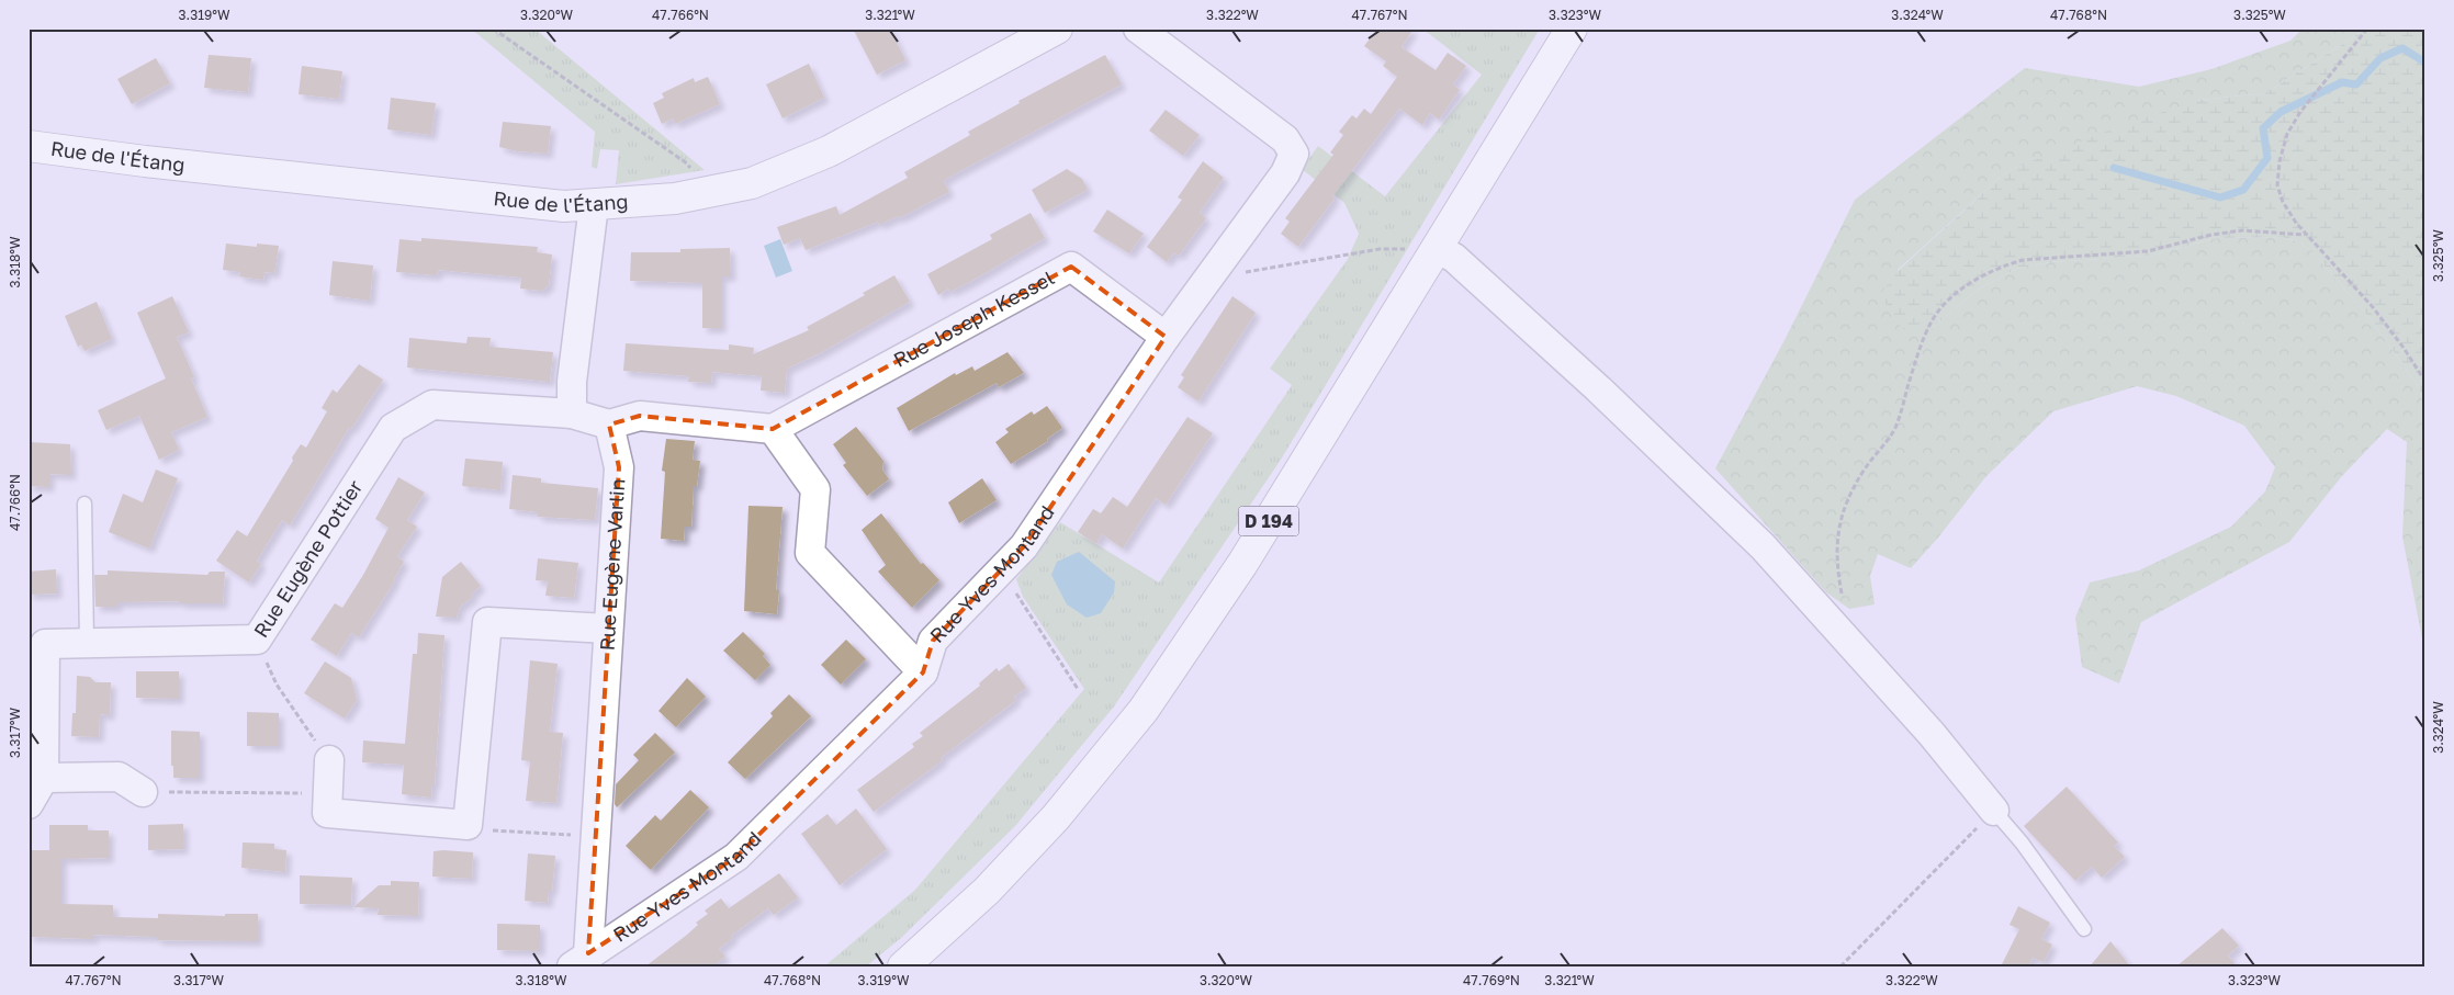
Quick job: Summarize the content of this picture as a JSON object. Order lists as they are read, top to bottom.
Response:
{
  "streets": {
    "main road": ["Rue de l'Étang", "D 194"],
    "street": [
      "Rue Joseph Kessel",
      "Rue Eugène Pottier",
      "Rue Eugène Varlin",
      "Rue Yves Montand"
    ]
  },
  "crossings": [
    ["Rue Joseph Kessel", "Rue Yves Montand"],
    ["Rue Eugène Varlin", "Rue Yves Montand"]
  ],
  "coordinates": [
    "3.319°W",
    "3.320°W",
    "47.766°N",
    "3.321°W",
    "3.322°W",
    "47.767°N",
    "3.323°W",
    "3.324°W",
    "47.768°N",
    "3.325°W",
    "3.318°W",
    "3.317°W",
    "47.769°N"
  ]
}
